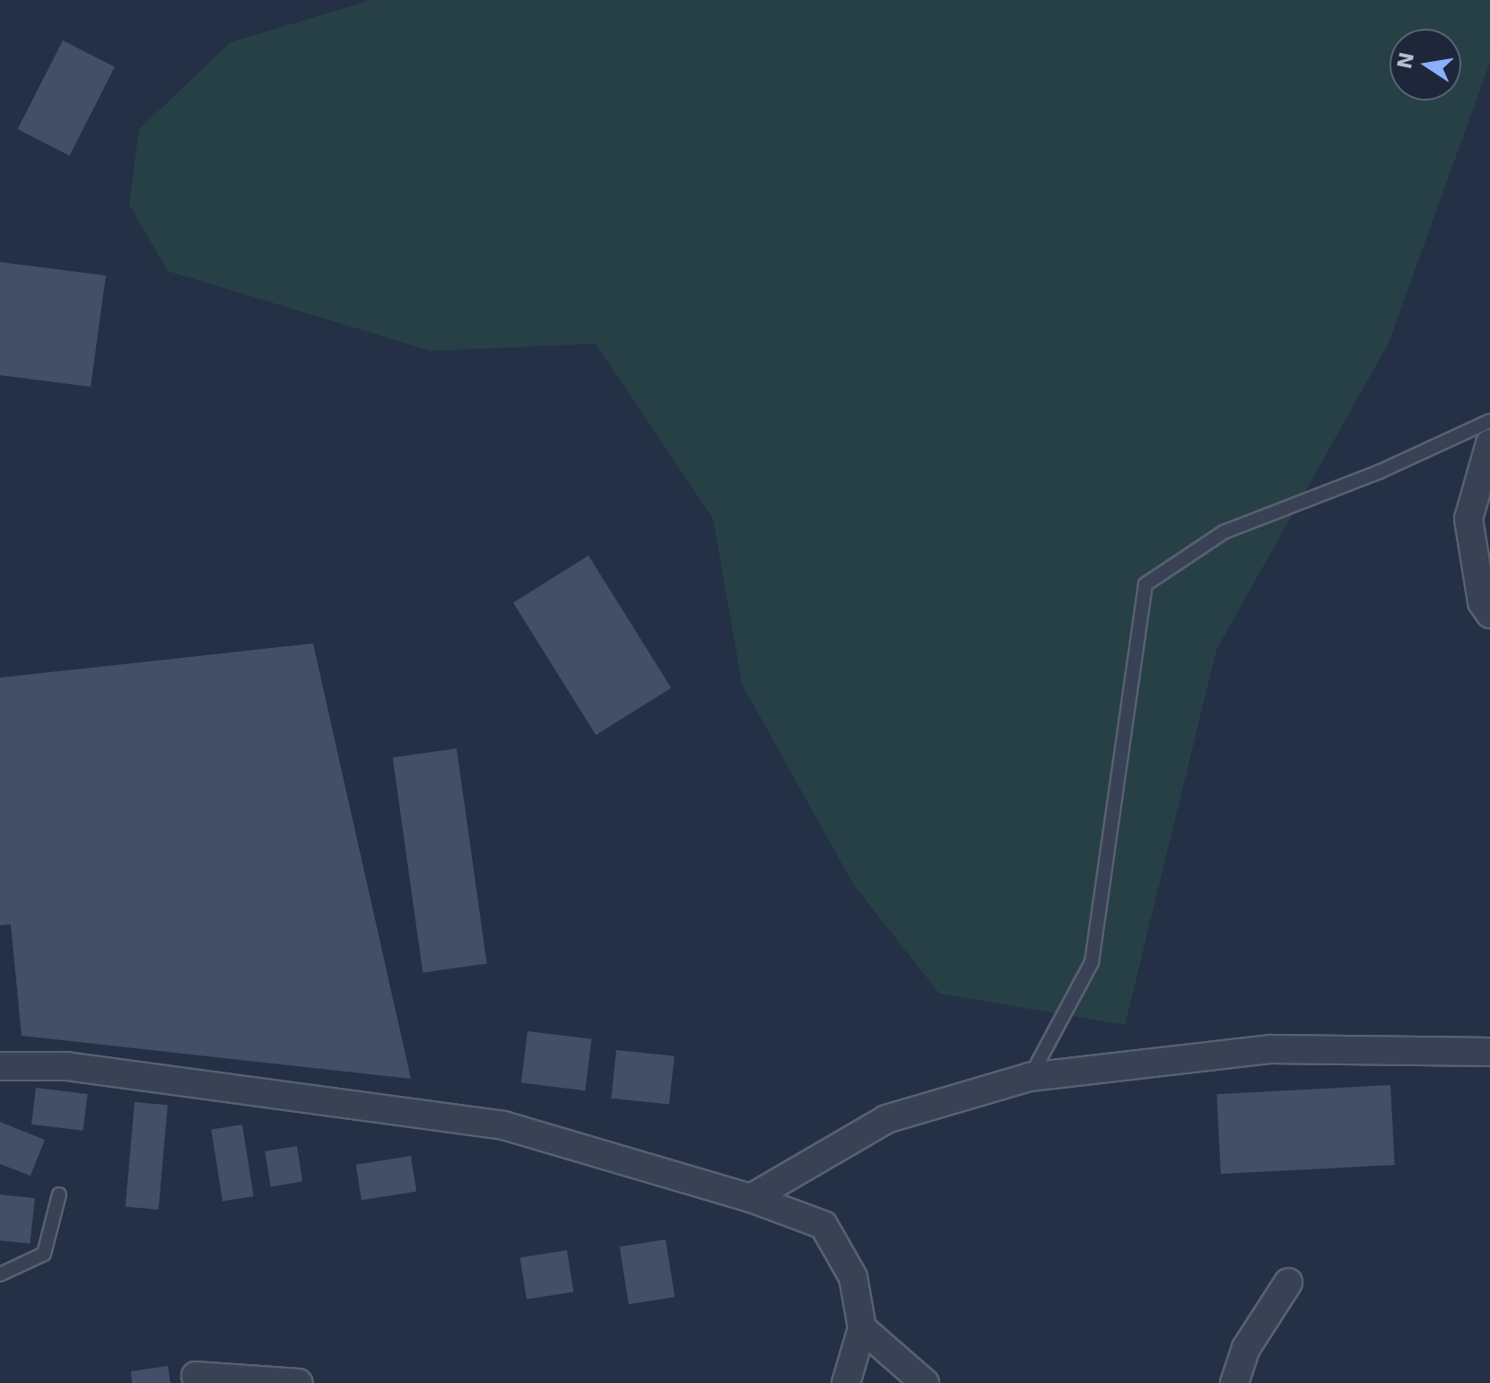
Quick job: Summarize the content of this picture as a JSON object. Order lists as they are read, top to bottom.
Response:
{
  "north": "left"
}
